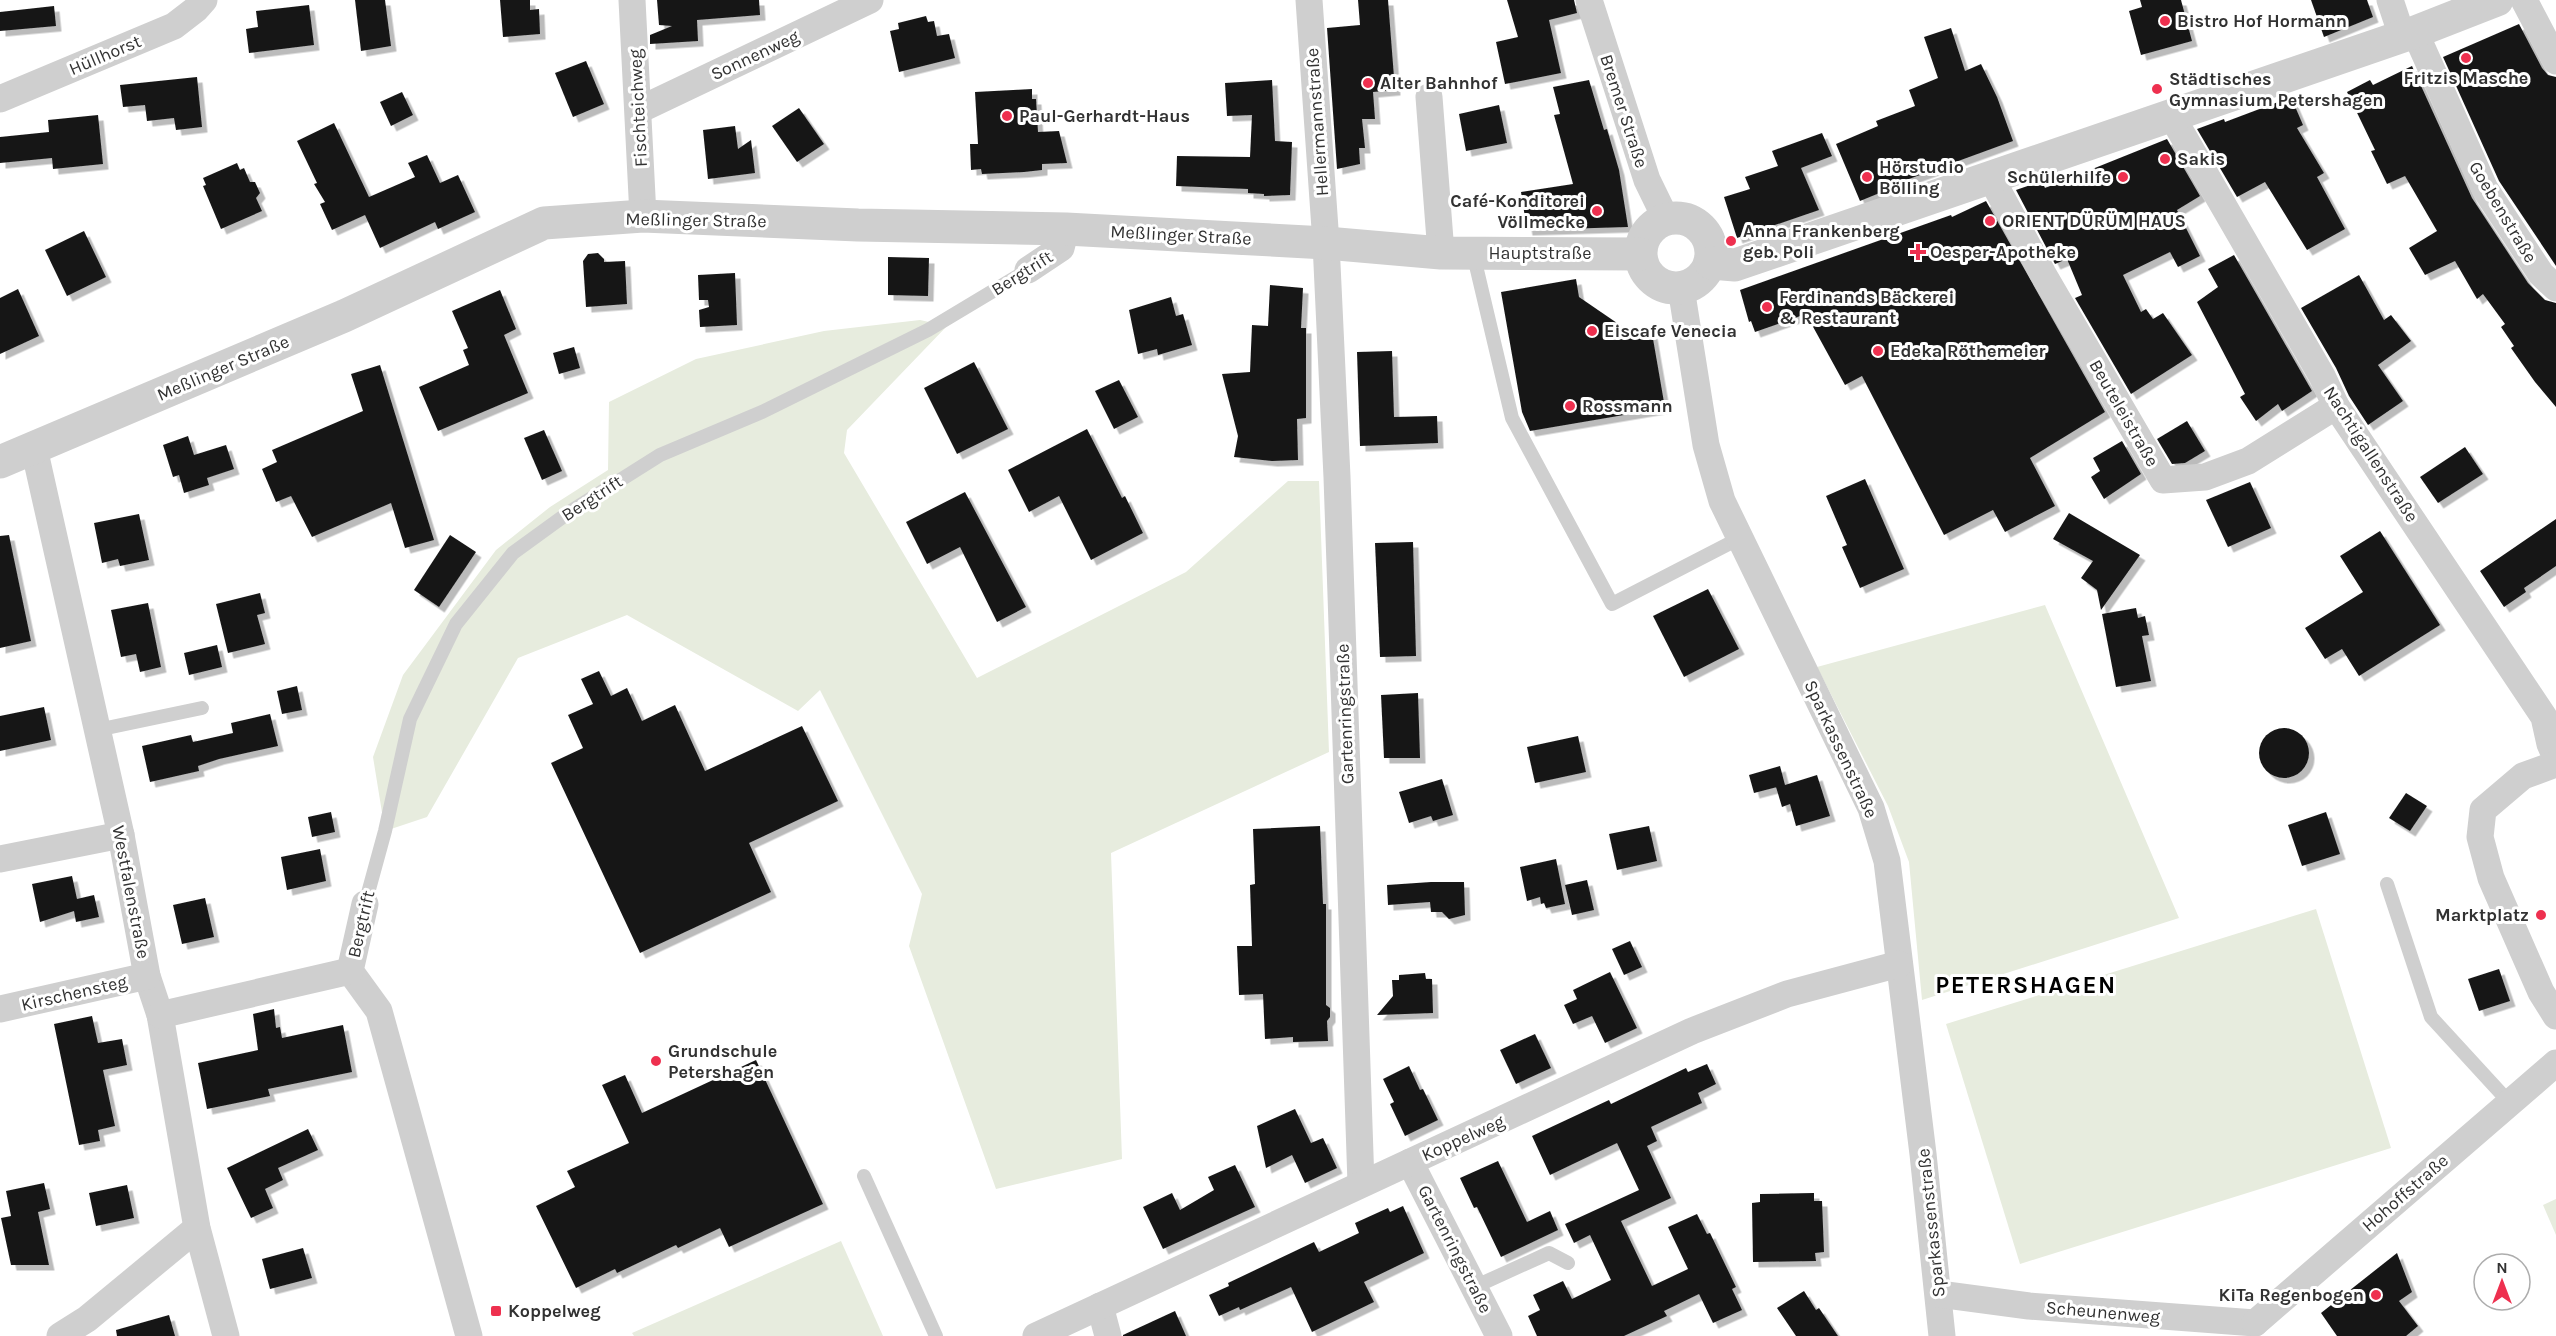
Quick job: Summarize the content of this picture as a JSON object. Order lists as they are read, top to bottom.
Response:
{
  "streets": {
    "street": [
      "Hüllhorst",
      "Sonnenweg",
      "Fischteichweg",
      "Bremer Straße",
      "Hellermannstraße",
      "Goebenstraße",
      "Meßlinger Straße",
      "Hauptstraße",
      "Bergtrift",
      "Beuteleistraße",
      "Nachtigallenstraße",
      "Gartenringstraße",
      "Sparkassenstraße",
      "Westfalenstraße",
      "Kirschensteg",
      "Koppelweg",
      "Hohoffstraße",
      "Scheunenweg"
    ]
  },
  "crossings": [
    ["Sonnenweg", "Fischteichweg"],
    ["Fischteichweg", "Meßlinger Straße"],
    ["Bremer Straße", "Hauptstraße"],
    ["Bremer Straße", "Sparkassenstraße"],
    ["Hellermannstraße", "Meßlinger Straße"],
    ["Hellermannstraße", "Gartenringstraße"],
    ["Meßlinger Straße", "Hauptstraße"],
    ["Meßlinger Straße", "Bergtrift"],
    ["Meßlinger Straße", "Gartenringstraße"],
    ["Meßlinger Straße", "Westfalenstraße"],
    ["Hauptstraße", "Sparkassenstraße"],
    ["Bergtrift", "Westfalenstraße"],
    ["Beuteleistraße", "Nachtigallenstraße"],
    ["Gartenringstraße", "Koppelweg"],
    ["Sparkassenstraße", "Koppelweg"],
    ["Sparkassenstraße", "Scheunenweg"],
    ["Westfalenstraße", "Kirschensteg"],
    ["Hohoffstraße", "Scheunenweg"]
  ],
  "districts": ["PETERSHAGEN"],
  "places": {
    "other": [
      "Bistro Hof Hormann",
      "Fritzis Masche",
      "Alter Bahnhof",
      "Städtisches Gymnasium Petershagen",
      "Paul-Gerhardt-Haus",
      "Sakis",
      "Hörstudio Bölling",
      "Schülerhilfe",
      "Café-Konditorei Völlmecke",
      "ORIENT DÜRÜM HAUS",
      "Anna Frankenberg geb. Poli",
      "Ferdinands Bäckerei & Restaurant",
      "Eiscafe Venecia",
      "Edeka Röthemeier",
      "Rossmann",
      "Marktplatz",
      "Grundschule Petershagen",
      "KiTa Regenbogen"
    ],
    "health": ["Oesper-Apotheke"],
    "transit": ["Koppelweg"]
  },
  "north": "top"
}
